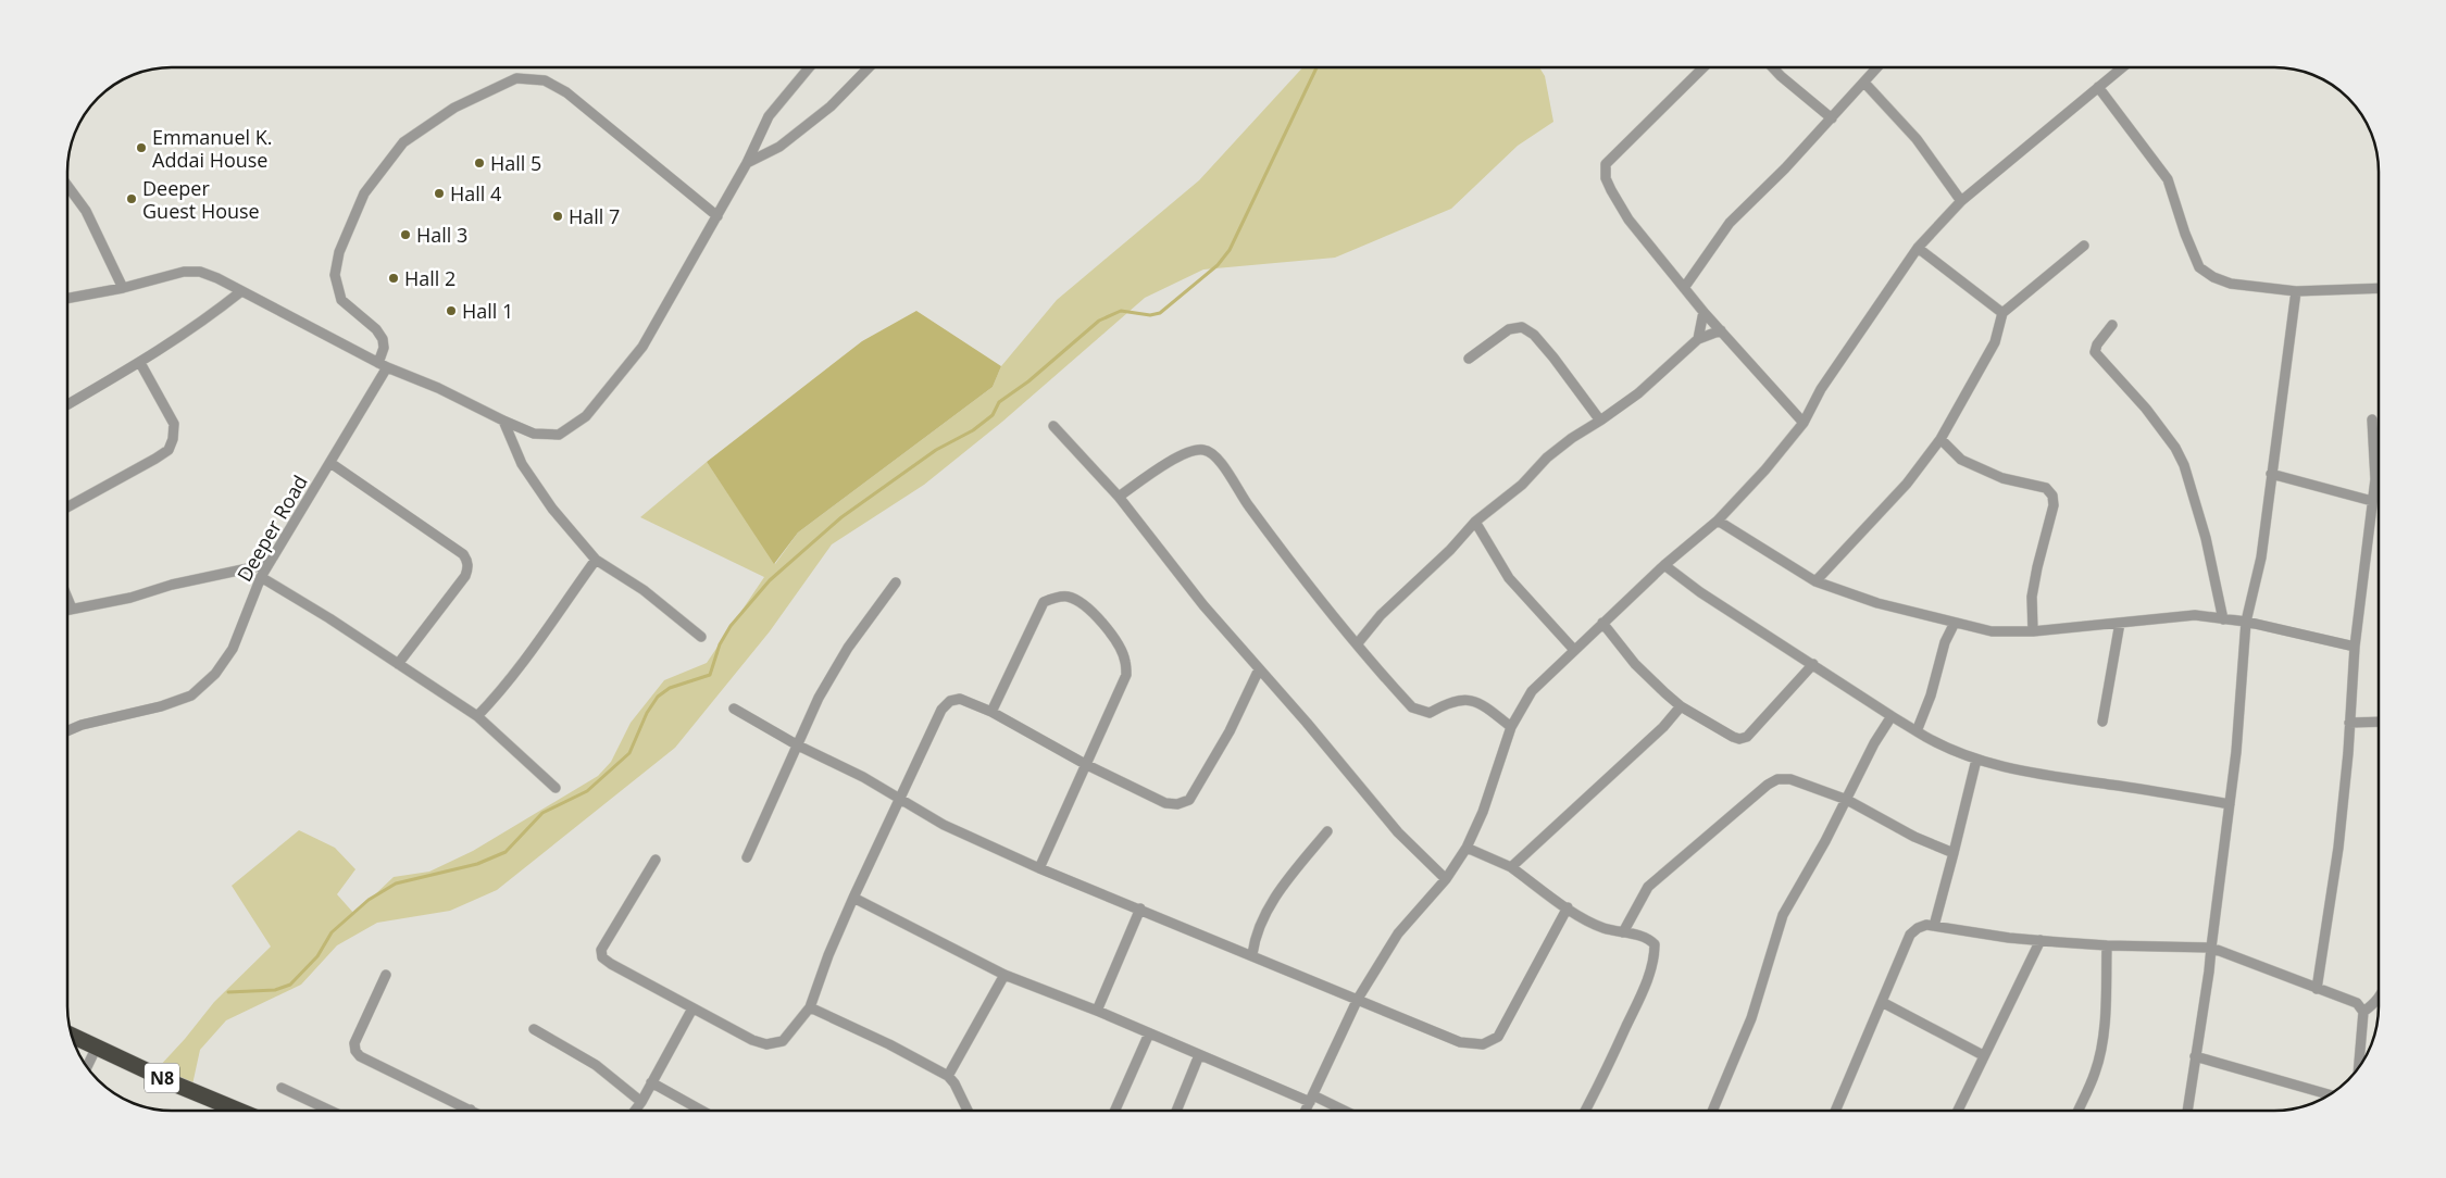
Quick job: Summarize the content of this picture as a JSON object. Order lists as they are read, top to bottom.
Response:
{
  "streets": {
    "highway": ["N8"],
    "street": ["Deeper Road"]
  },
  "places": [
    "Emmanuel K. Addai House",
    "Hall 5",
    "Hall 4",
    "Deeper Guest House",
    "Hall 7",
    "Hall 3",
    "Hall 2",
    "Hall 1"
  ]
}
